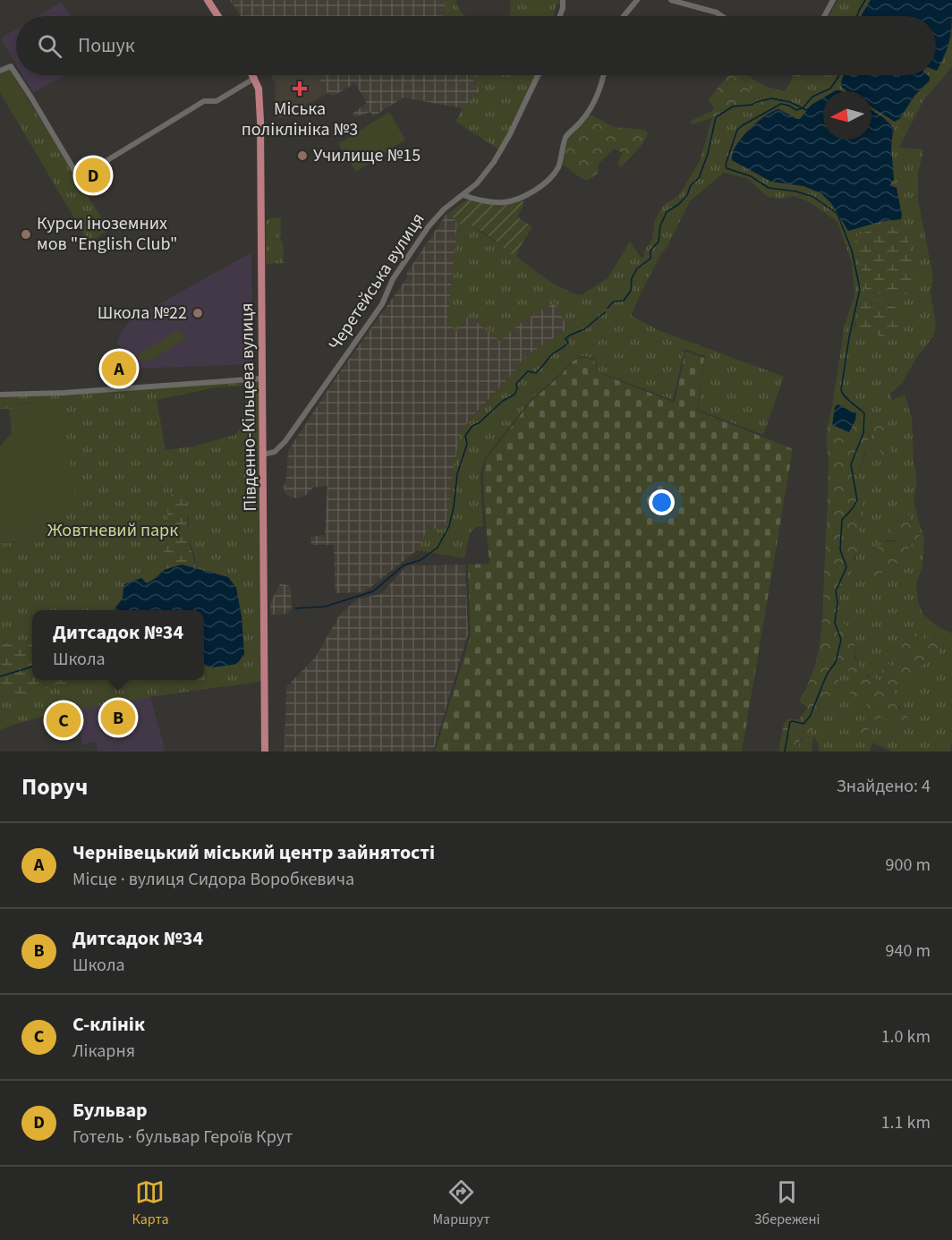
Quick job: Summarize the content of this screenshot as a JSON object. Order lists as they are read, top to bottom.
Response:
{
  "streets": {
    "main road": ["Південно-Кільцева вулиця"],
    "street": ["Черетейська вулиця"]
  },
  "crossings": [
    ["Черетейська вулиця", "Південно-Кільцева вулиця"]
  ],
  "parks": ["Жовтневий парк"],
  "places": {
    "health": ["Міська поліклініка №3"],
    "other": ["Училище №15", "Курси іноземних мов \"English Club\"", "Школа №22"]
  },
  "north": "left",
  "page": {
    "search": "Пошук",
    "pins": [
      "D",
      "A",
      "B",
      "C"
    ],
    "popup": ["Дитсадок №34", "Школа"],
    "heading": ["Поруч", "Знайдено: 4"],
    "list": [
      {
        "mark": "A",
        "name": "Чернівецький міський центр зайнятості",
        "note": "Місце · вулиця Сидора Воробкевича",
        "value": "900 m"
      },
      {
        "mark": "B",
        "name": "Дитсадок №34",
        "note": "Школа",
        "value": "940 m"
      },
      {
        "mark": "C",
        "name": "С-клінік",
        "note": "Лікарня",
        "value": "1.0 km"
      },
      {
        "mark": "D",
        "name": "Бульвар",
        "note": "Готель · бульвар Героїв Крут",
        "value": "1.1 km"
      }
    ],
    "nav": ["Карта", "Маршрут", "Збережені"]
  }
}
